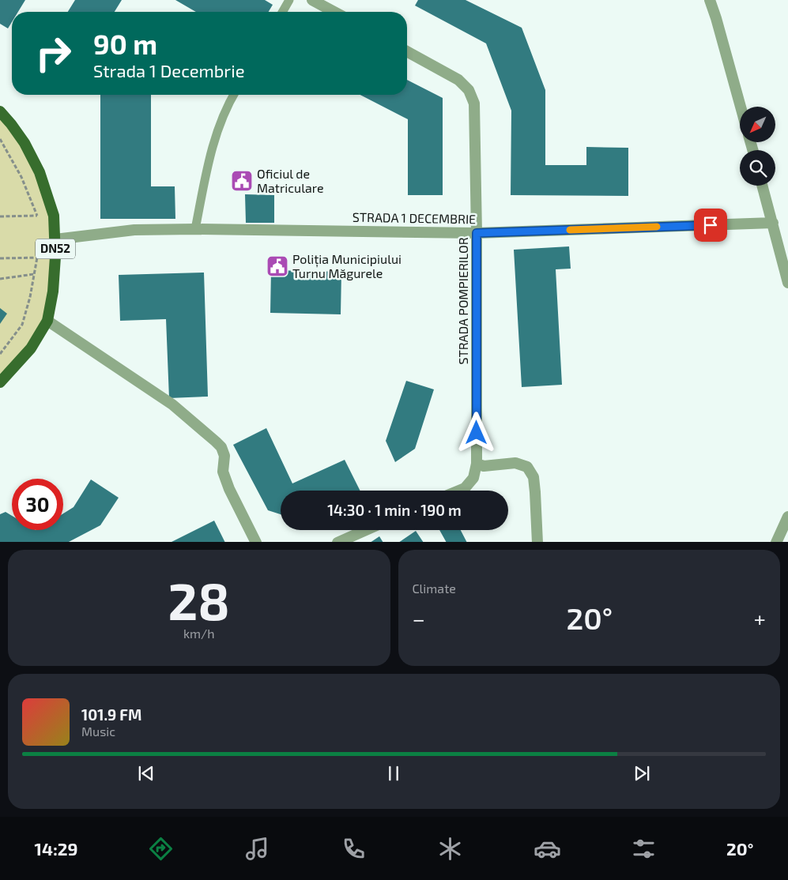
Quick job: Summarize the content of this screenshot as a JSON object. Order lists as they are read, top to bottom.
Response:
{
  "streets": {
    "main road": ["DN52"],
    "street": ["STRADA 1 DECEMBRIE", "STRADA POMPIERILOR"]
  },
  "crossings": [
    ["STRADA 1 DECEMBRIE", "DN52"],
    ["STRADA 1 DECEMBRIE", "STRADA POMPIERILOR"]
  ],
  "places": {
    "public building": ["Oficiul de Matriculare", "Poliția Municipiului Turnu Măgurele"]
  },
  "north": "bottom left",
  "page": {
    "turn": ["90 m", "Strada 1 Decembrie"],
    "limit": "30",
    "trip": "14:30 · 1 min · 190 m",
    "tile": [
      ["28", "km/h"],
      "Climate"
    ],
    "heat": ["−", "20°", "+"],
    "song": ["101.9 FM", "Music"],
    "tabs": ["14:29", "20°"]
  }
}
